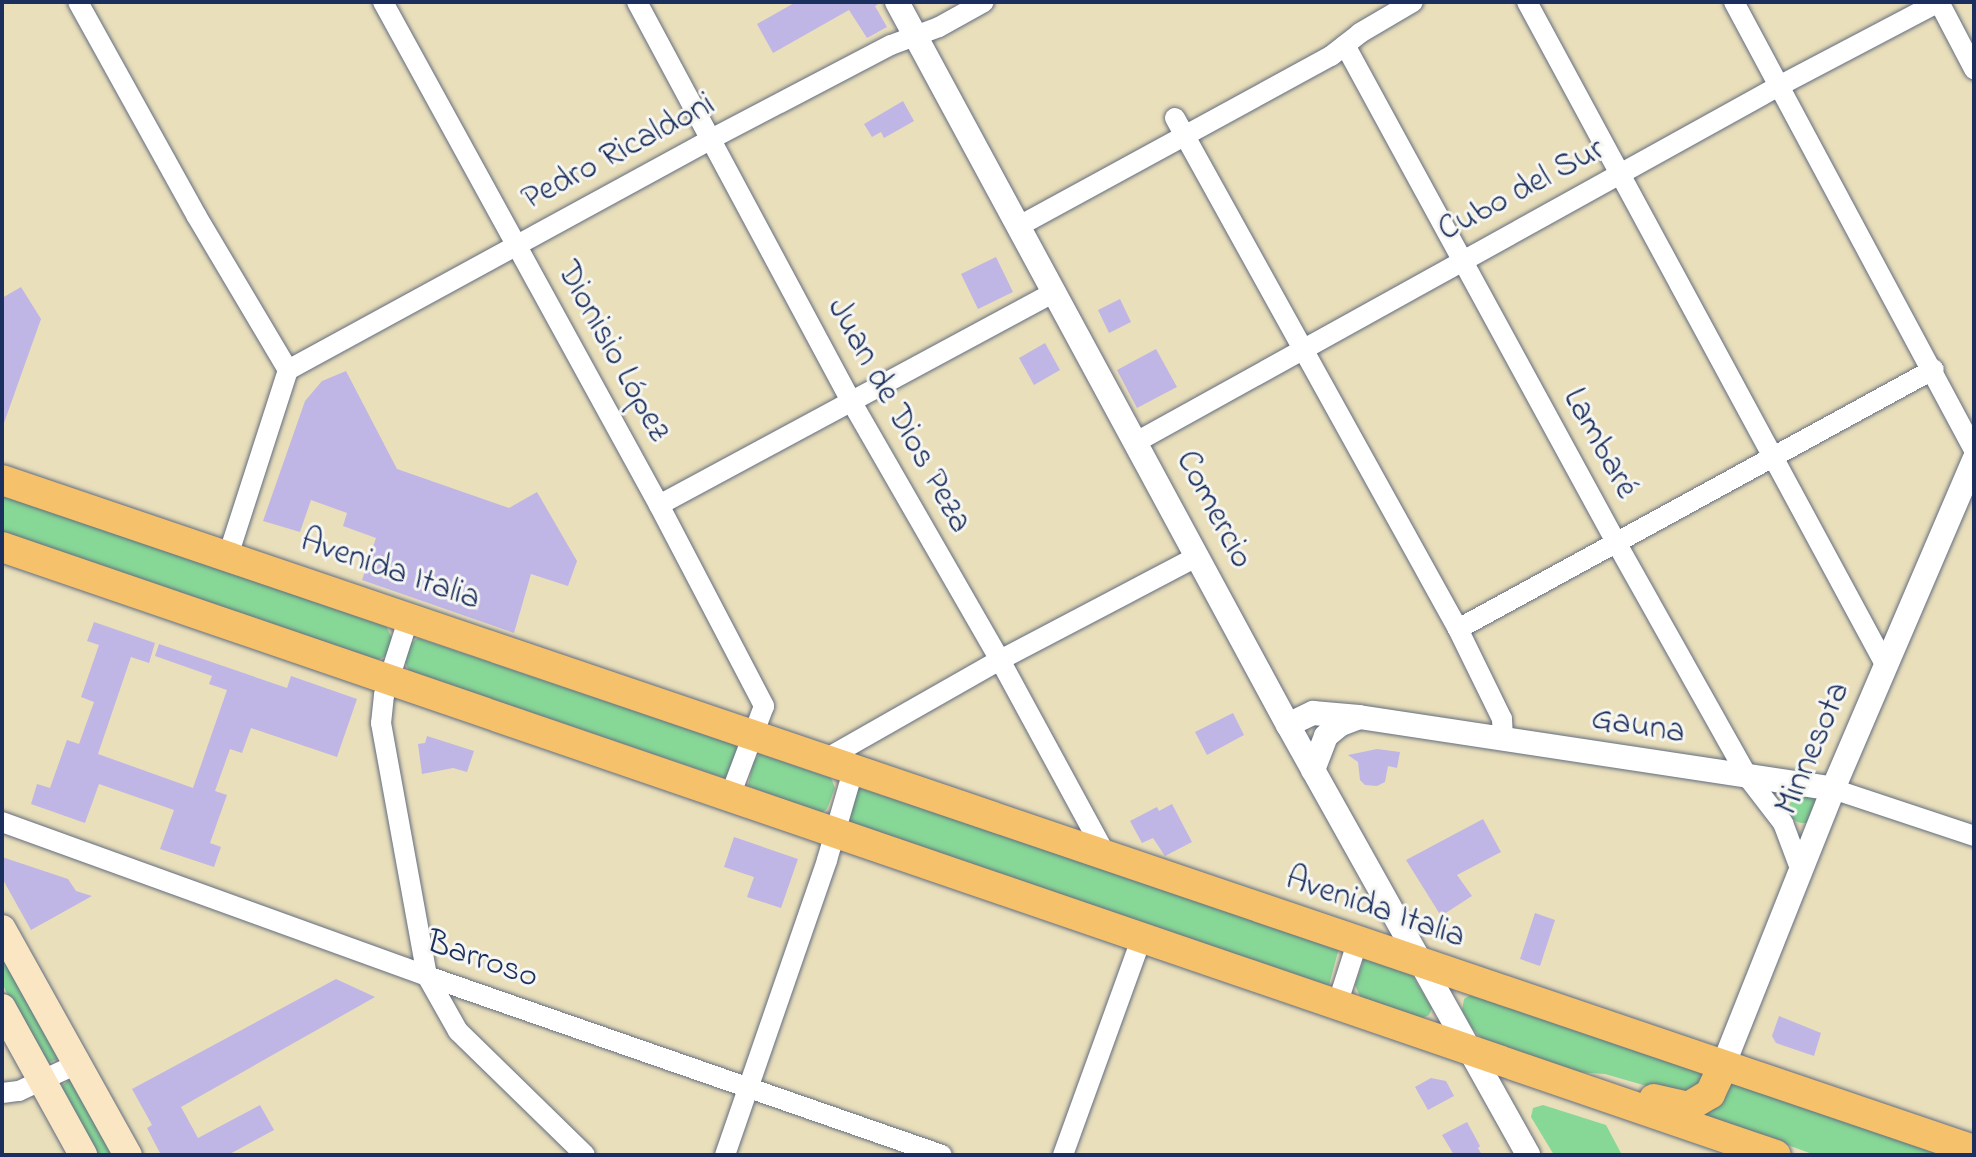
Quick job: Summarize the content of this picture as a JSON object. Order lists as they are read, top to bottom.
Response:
{
  "streets": {
    "main road": ["Avenida Italia"],
    "street": [
      "Pedro Ricaldoni",
      "Cubo del Sur",
      "Dionisio López",
      "Juan de Dios Peza",
      "Lambaré",
      "Comercio",
      "Gauna",
      "Minnesota",
      "Barroso"
    ]
  },
  "crossings": [
    ["Pedro Ricaldoni", "Dionisio López"],
    ["Pedro Ricaldoni", "Juan de Dios Peza"],
    ["Pedro Ricaldoni", "Comercio"],
    ["Cubo del Sur", "Lambaré"],
    ["Cubo del Sur", "Comercio"],
    ["Dionisio López", "Avenida Italia"],
    ["Juan de Dios Peza", "Avenida Italia"],
    ["Lambaré", "Gauna"],
    ["Lambaré", "Minnesota"],
    ["Comercio", "Avenida Italia"],
    ["Comercio", "Gauna"],
    ["Avenida Italia", "Minnesota"],
    ["Gauna", "Minnesota"]
  ]
}
